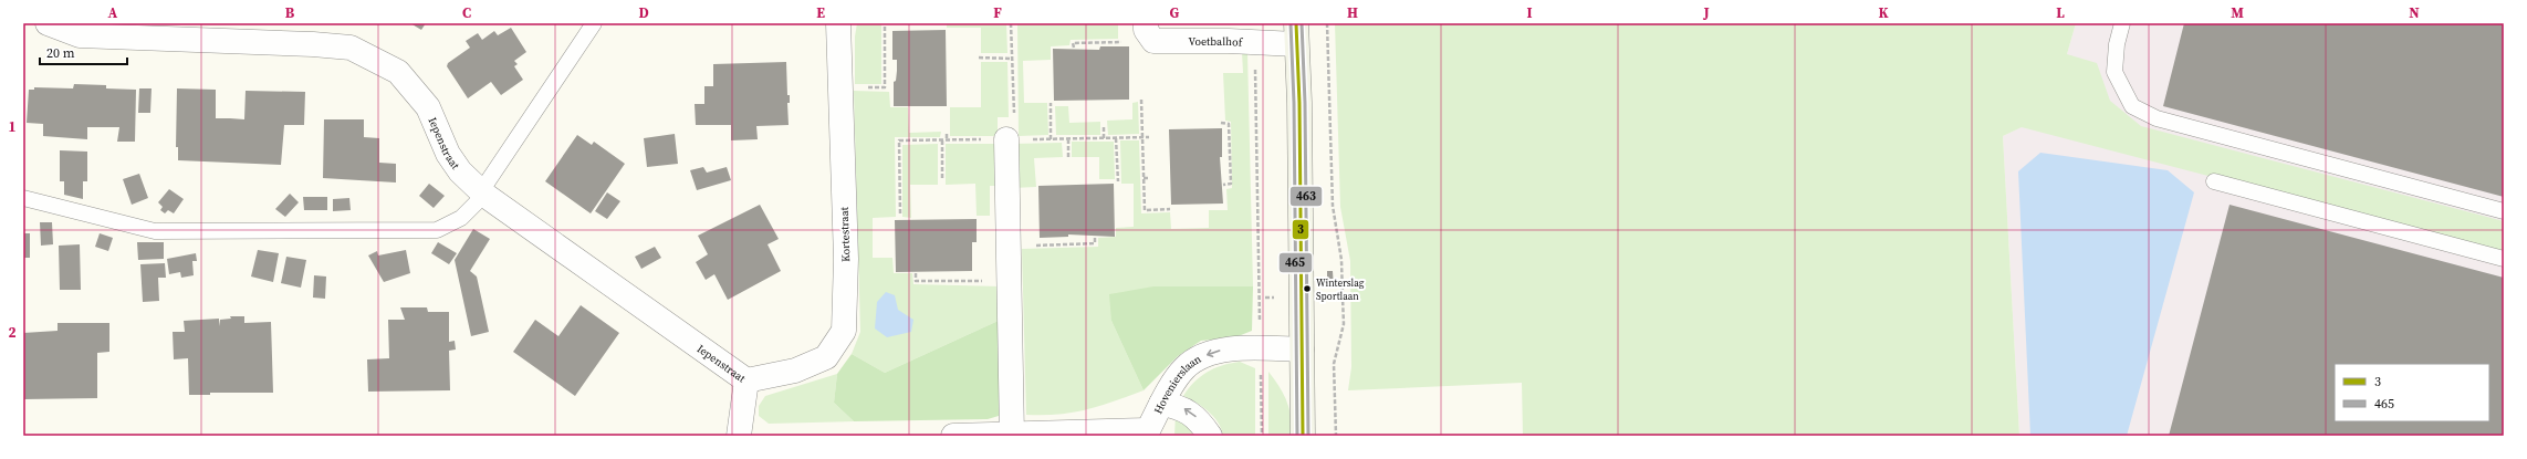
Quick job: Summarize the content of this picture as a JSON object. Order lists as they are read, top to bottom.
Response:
{
  "streets": {
    "street": [
      "Voetbalhof",
      "Iepenstraat",
      "Kortestraat",
      "Hovenierslaan"
    ]
  },
  "crossings": [
    ["Iepenstraat", "Kortestraat"]
  ],
  "places": ["Winterslag Sportlaan"],
  "lines": ["transit line 3", "transit line 465", "transit line 463"],
  "legend": ["3", "465"],
  "scale_bar": "20 m",
  "grid": {
    "columns": [
      "A",
      "B",
      "C",
      "D",
      "E",
      "F",
      "G",
      "H",
      "I",
      "J",
      "K",
      "L",
      "M",
      "N"
    ],
    "rows": ["1", "2"]
  }
}
